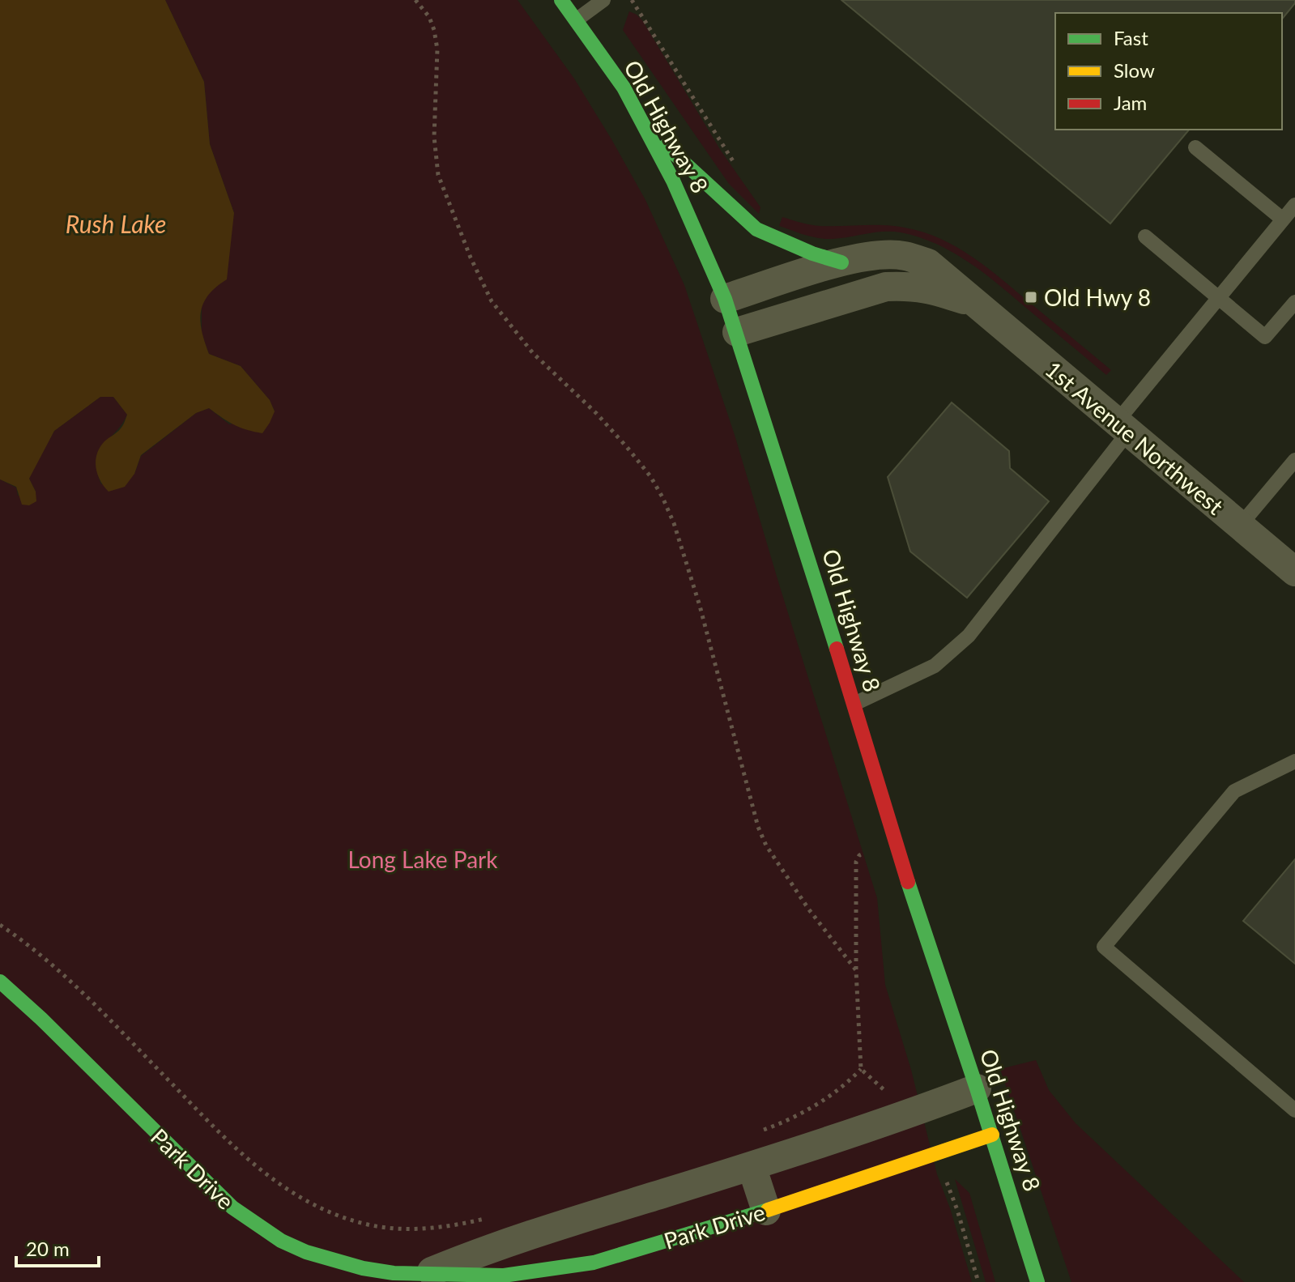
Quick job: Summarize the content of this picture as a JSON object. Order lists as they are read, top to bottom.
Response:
{
  "streets": {
    "street": ["Old Highway 8", "1st Avenue Northwest", "Park Drive"]
  },
  "crossings": [
    ["Old Highway 8", "1st Avenue Northwest"],
    ["Old Highway 8", "Park Drive"]
  ],
  "water": ["Rush Lake"],
  "parks": ["Long Lake Park"],
  "places": {
    "transit": ["Old Hwy 8"]
  },
  "legend": ["Fast", "Slow", "Jam"],
  "scale_bar": "20 m"
}
